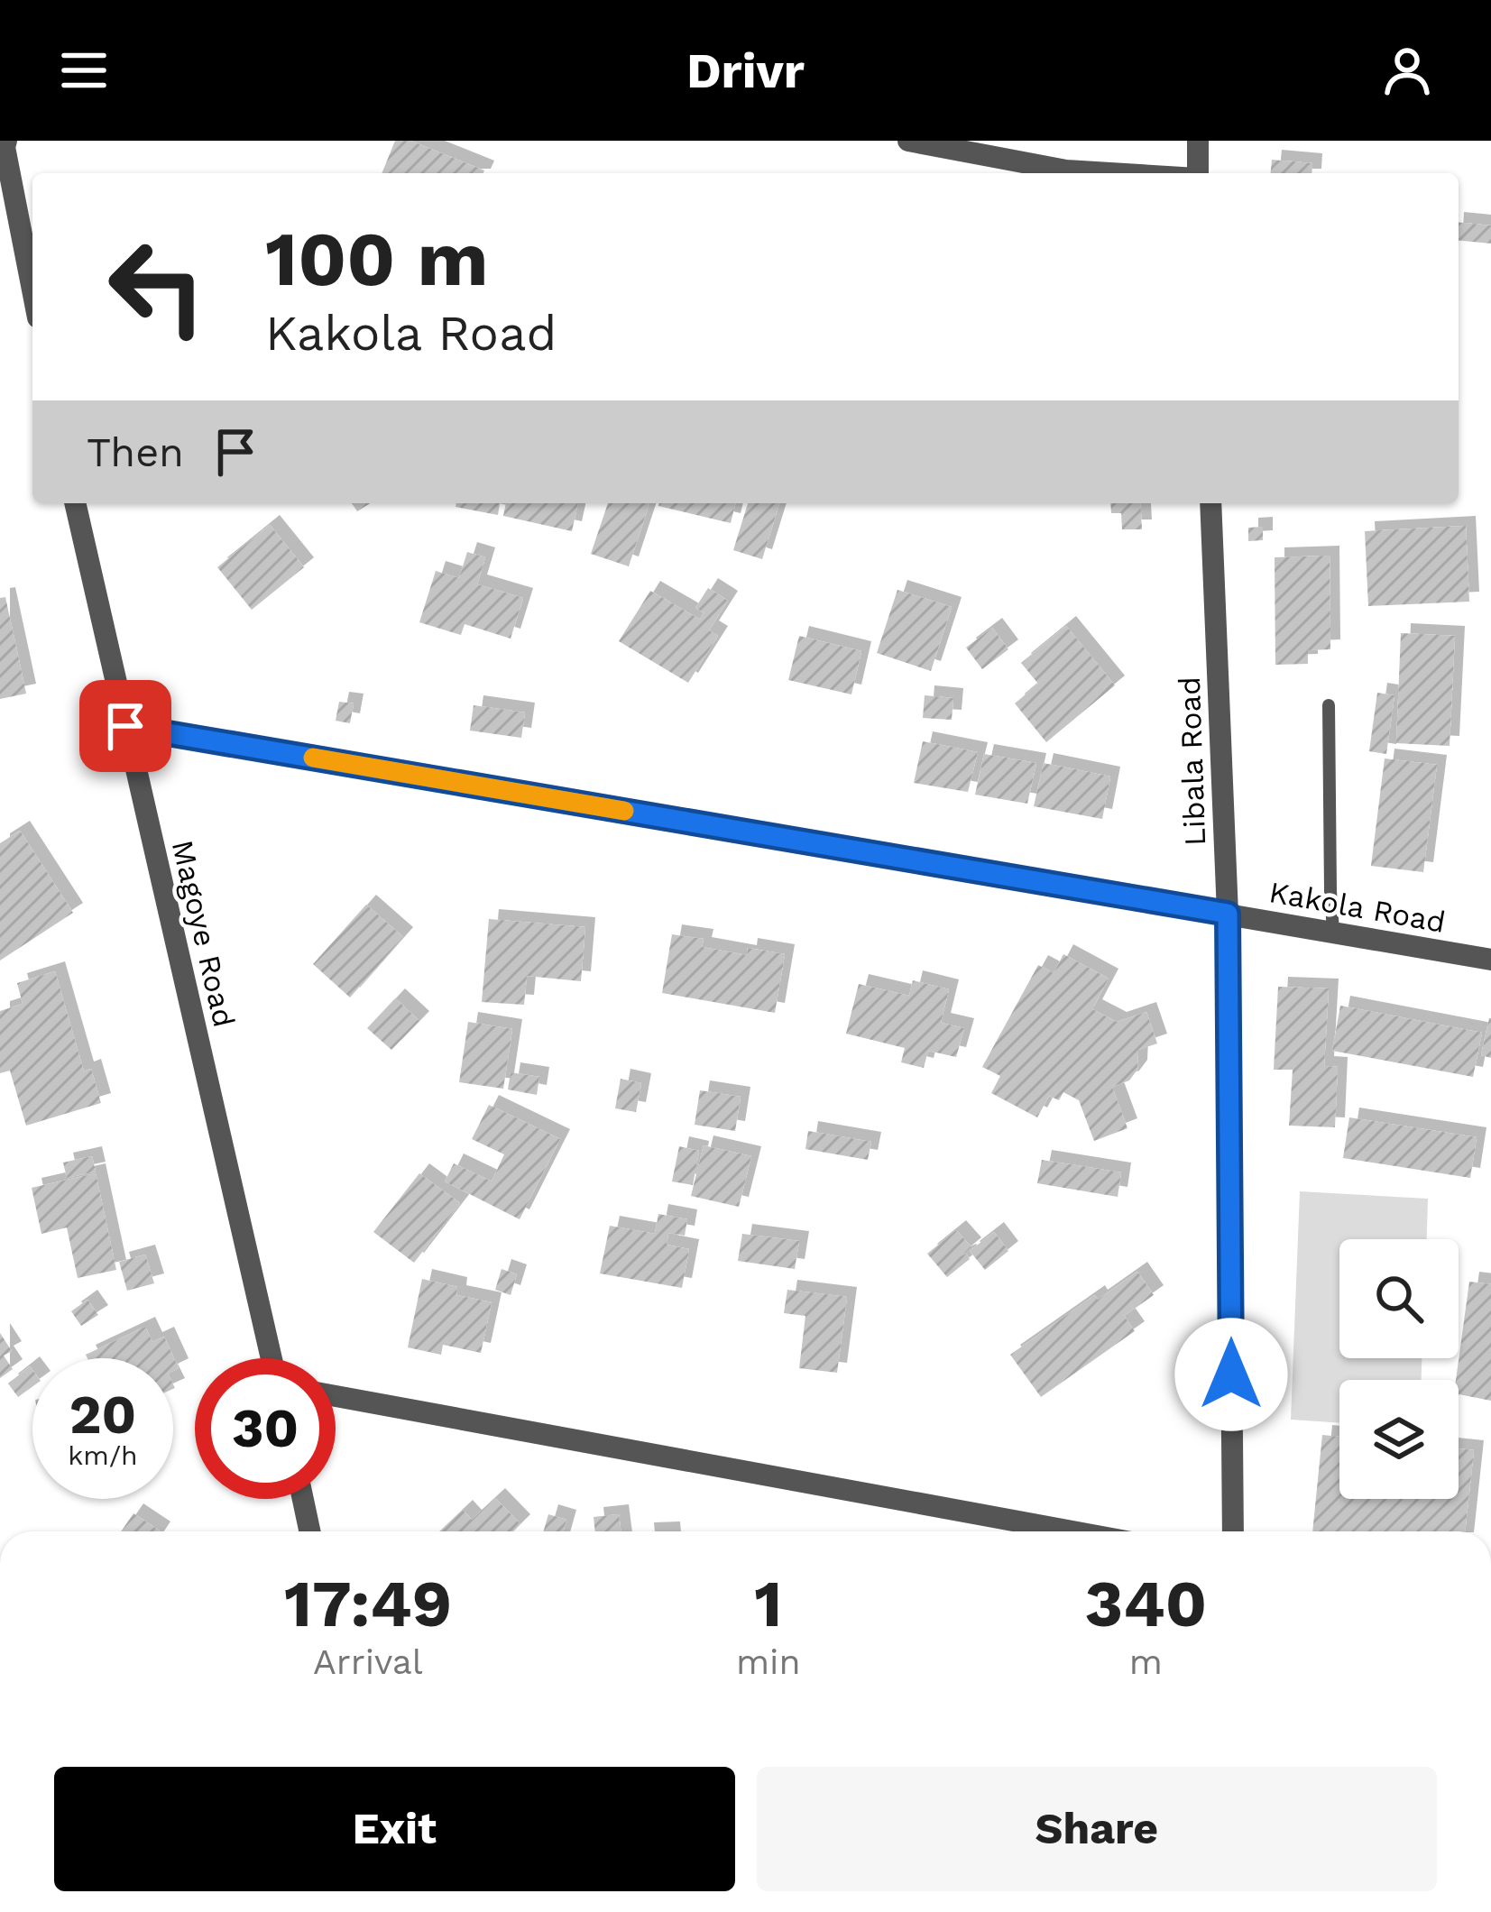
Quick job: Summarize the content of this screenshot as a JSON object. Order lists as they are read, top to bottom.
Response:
{
  "streets": {
    "street": ["Libala Road", "Kakola Road", "Magoye Road"]
  },
  "crossings": [
    ["Libala Road", "Kakola Road"],
    ["Kakola Road", "Magoye Road"]
  ],
  "page": {
    "header": "Drivr",
    "turn": ["100 m", "Kakola Road"],
    "then": "Then",
    "speed": "20 km/h",
    "limit": "30",
    "eta": [
      "17:49",
      "Arrival",
      "1",
      "min",
      "340",
      "m"
    ],
    "buttons": ["Exit", "Share"]
  }
}
